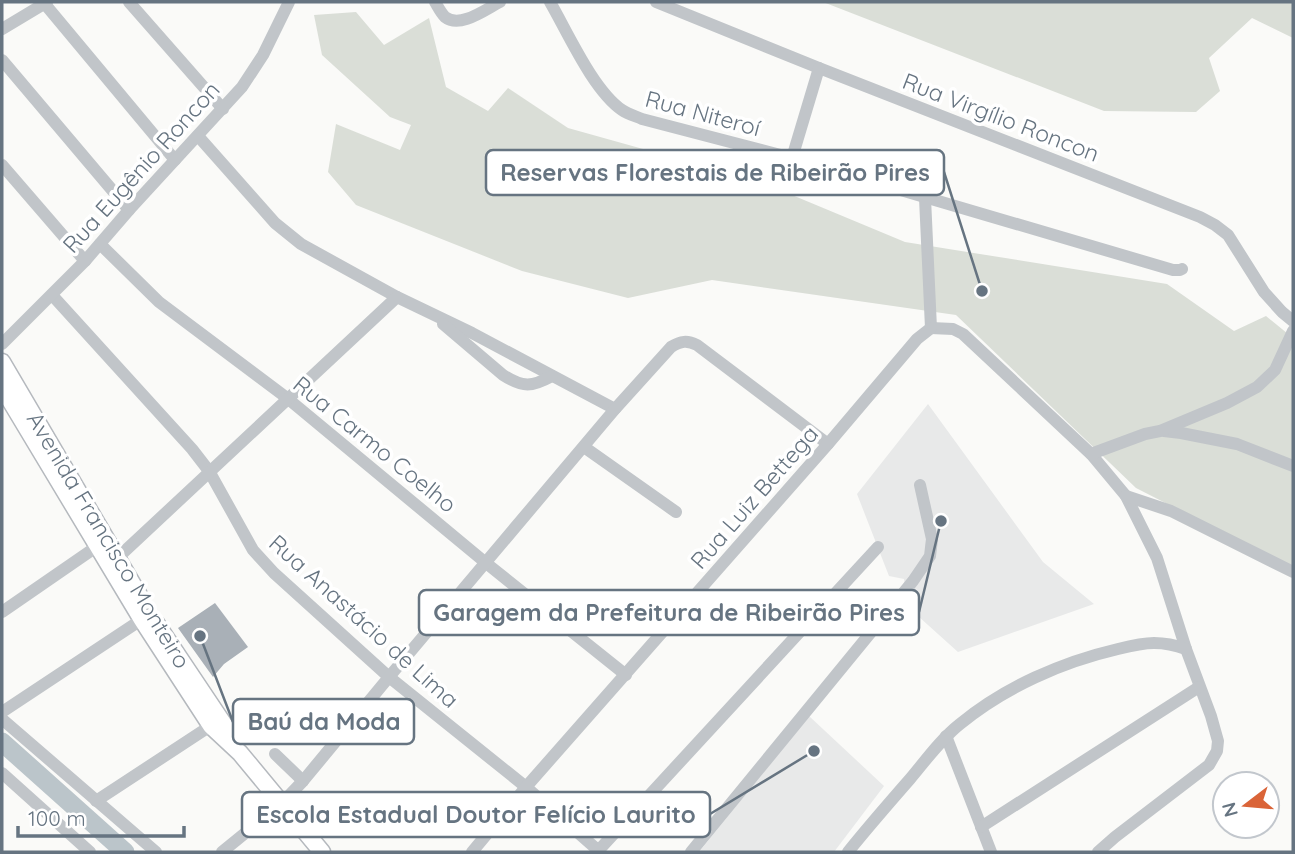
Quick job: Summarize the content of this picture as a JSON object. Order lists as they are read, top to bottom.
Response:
{
  "streets": {
    "main road": ["Avenida Francisco Monteiro"],
    "street": [
      "Rua Niteroí",
      "Rua Virgílio Roncon",
      "Rua Eugênio Roncon",
      "Rua Carmo Coelho",
      "Rua Luiz Bettega",
      "Rua Anastácio de Lima"
    ]
  },
  "crossings": [
    ["Rua Eugênio Roncon", "Rua Carmo Coelho"],
    ["Rua Eugênio Roncon", "Rua Anastácio de Lima"],
    ["Rua Carmo Coelho", "Rua Luiz Bettega"],
    ["Rua Luiz Bettega", "Rua Anastácio de Lima"]
  ],
  "places": [
    "Reservas Florestais de Ribeirão Pires",
    "Garagem da Prefeitura de Ribeirão Pires",
    "Baú da Moda",
    "Escola Estadual Doutor Felício Laurito"
  ],
  "scale_bar": "100 m",
  "north": "left"
}
